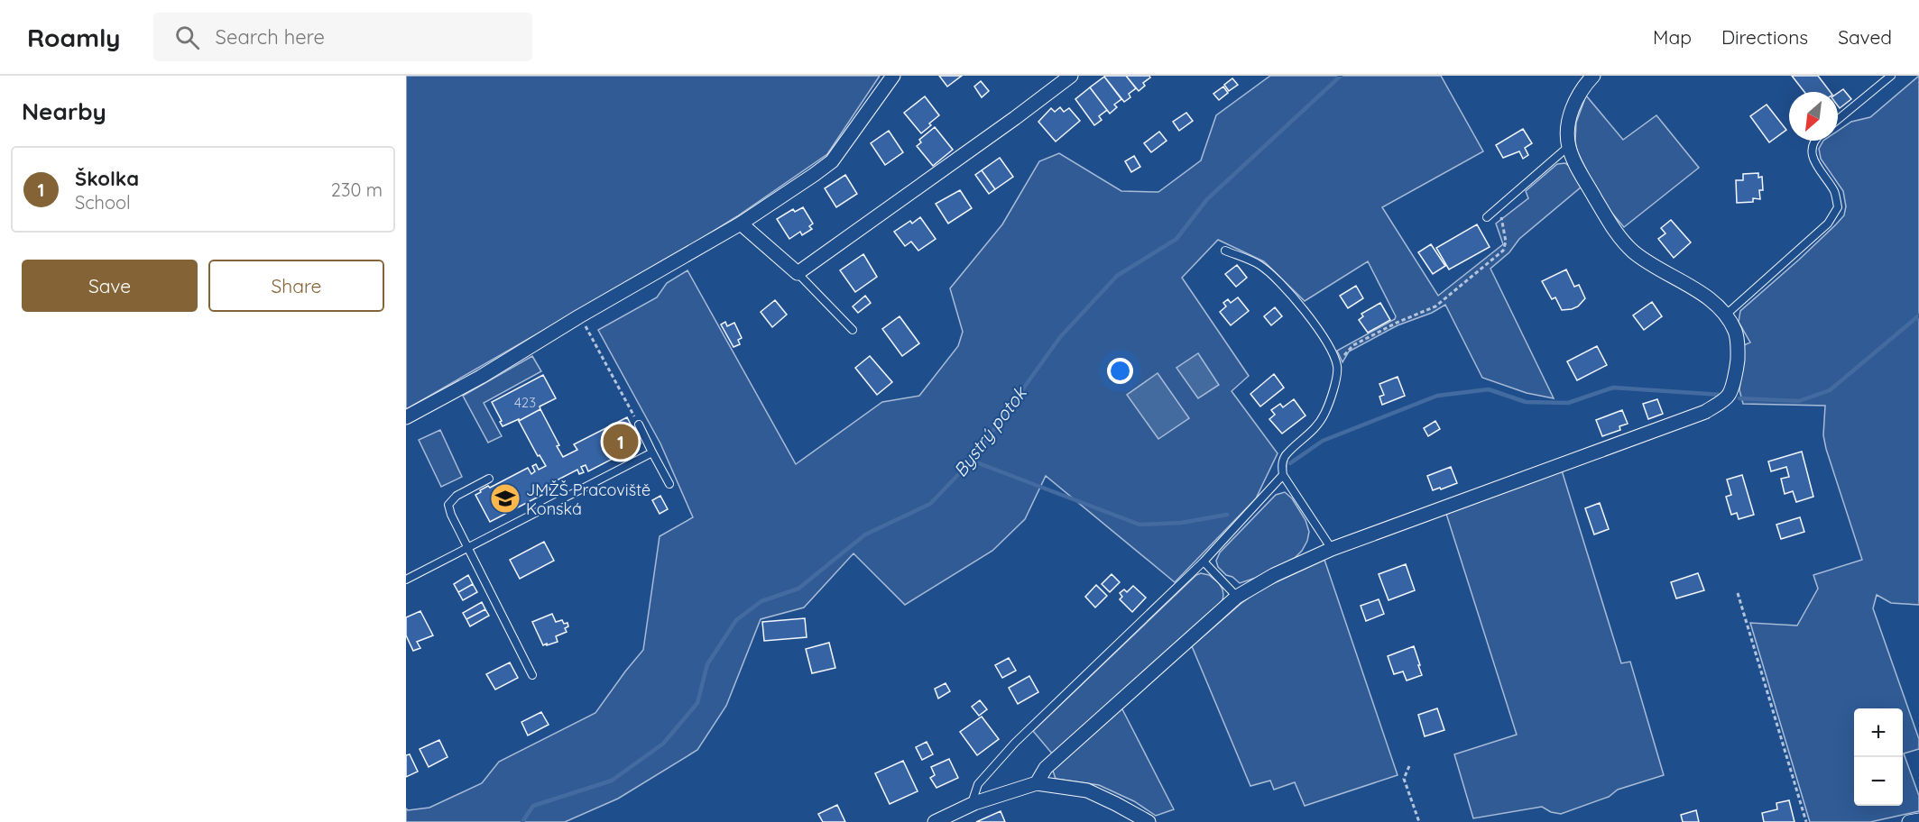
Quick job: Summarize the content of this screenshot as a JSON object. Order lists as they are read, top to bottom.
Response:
{
  "water": ["Bystrý potok"],
  "places": {
    "school or university": ["JMŽŠ Pracoviště Konská"]
  },
  "house_numbers": ["423"],
  "north": "bottom left",
  "page": {
    "header": "Roamly",
    "search": "Search here",
    "nav": ["Map", "Directions", "Saved"],
    "heading": "Nearby",
    "list": [
      {
        "mark": "1",
        "name": "Školka",
        "note": "School",
        "value": "230 m"
      }
    ],
    "buttons": ["Save", "Share"],
    "pins": "1",
    "map_buttons": ["+", "−"]
  }
}
